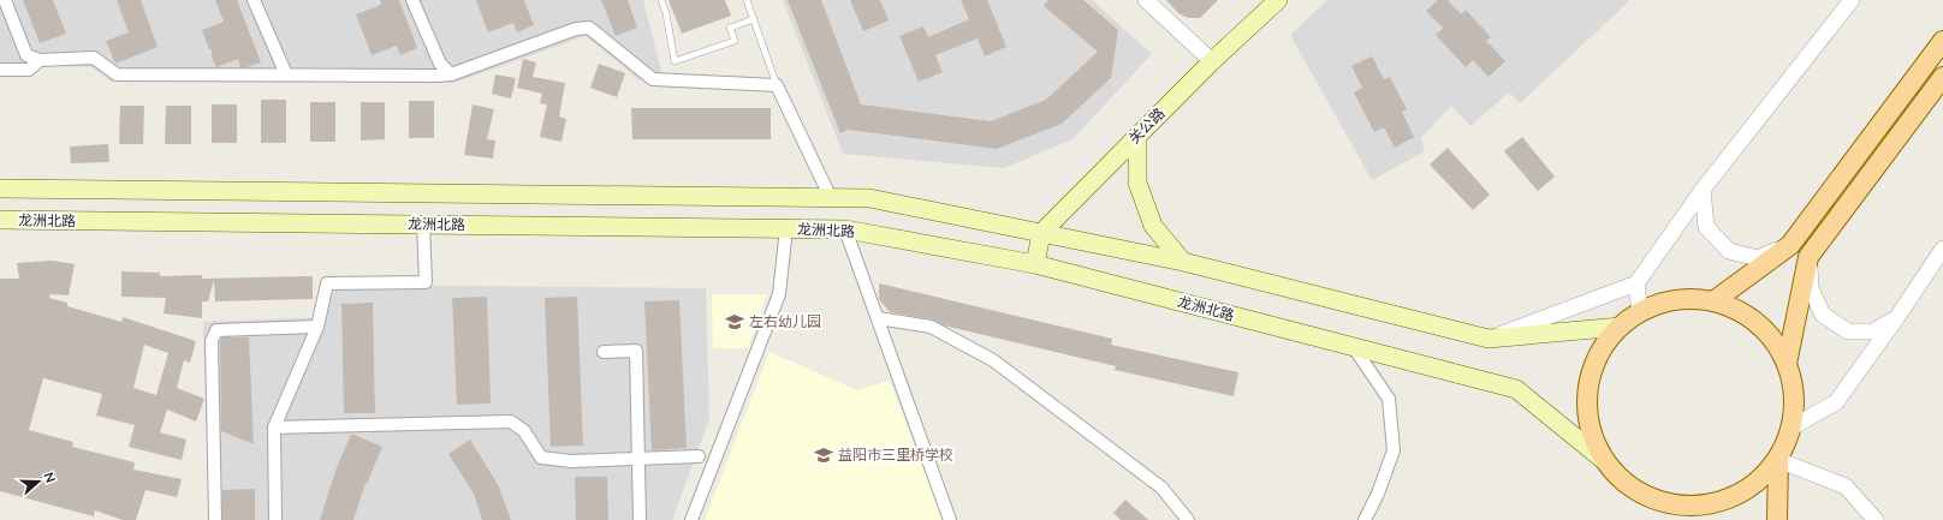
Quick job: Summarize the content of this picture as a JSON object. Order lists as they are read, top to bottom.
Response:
{
  "streets": {
    "main road": ["关公路", "龙洲北路"]
  },
  "places": {
    "school or university": ["左右幼儿园", "益阳市三里桥学校"]
  },
  "north": "right"
}
